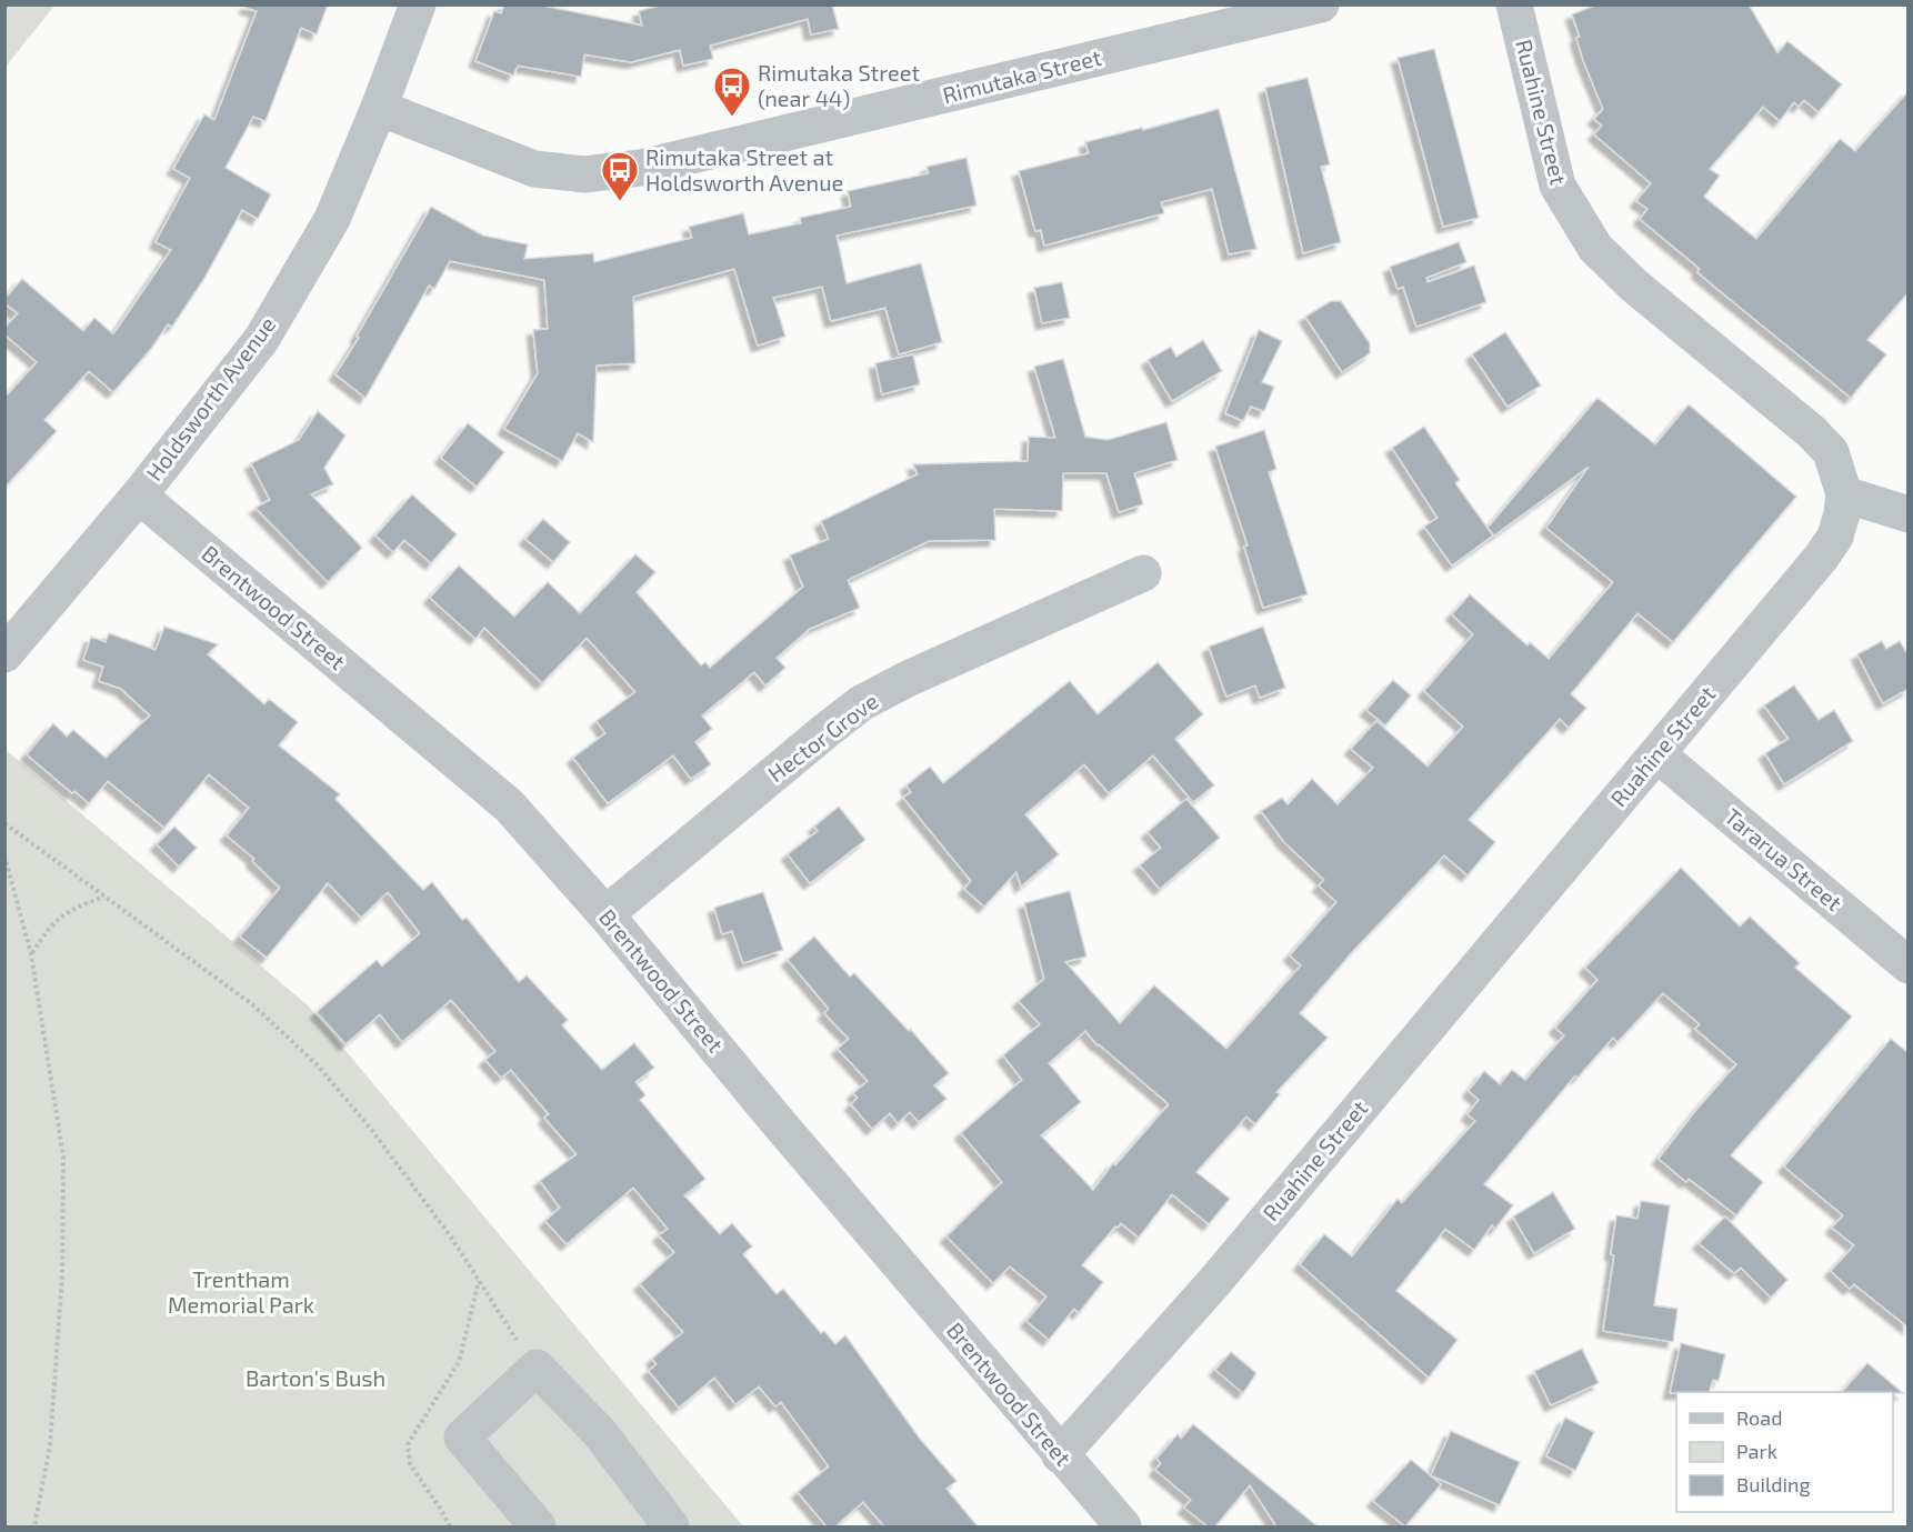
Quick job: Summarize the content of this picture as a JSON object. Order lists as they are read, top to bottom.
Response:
{
  "streets": {
    "street": [
      "Rimutaka Street",
      "Ruahine Street",
      "Holdsworth Avenue",
      "Brentwood Street",
      "Hector Grove",
      "Tararua Street"
    ]
  },
  "crossings": [
    ["Rimutaka Street", "Holdsworth Avenue"],
    ["Ruahine Street", "Brentwood Street"],
    ["Ruahine Street", "Tararua Street"],
    ["Holdsworth Avenue", "Brentwood Street"],
    ["Brentwood Street", "Hector Grove"]
  ],
  "parks": ["Trentham Memorial Park", "Barton's Bush"],
  "places": {
    "bus stop": ["Rimutaka Street (near 44)", "Rimutaka Street at Holdsworth Avenue"]
  },
  "legend": ["Road", "Park", "Building"]
}
